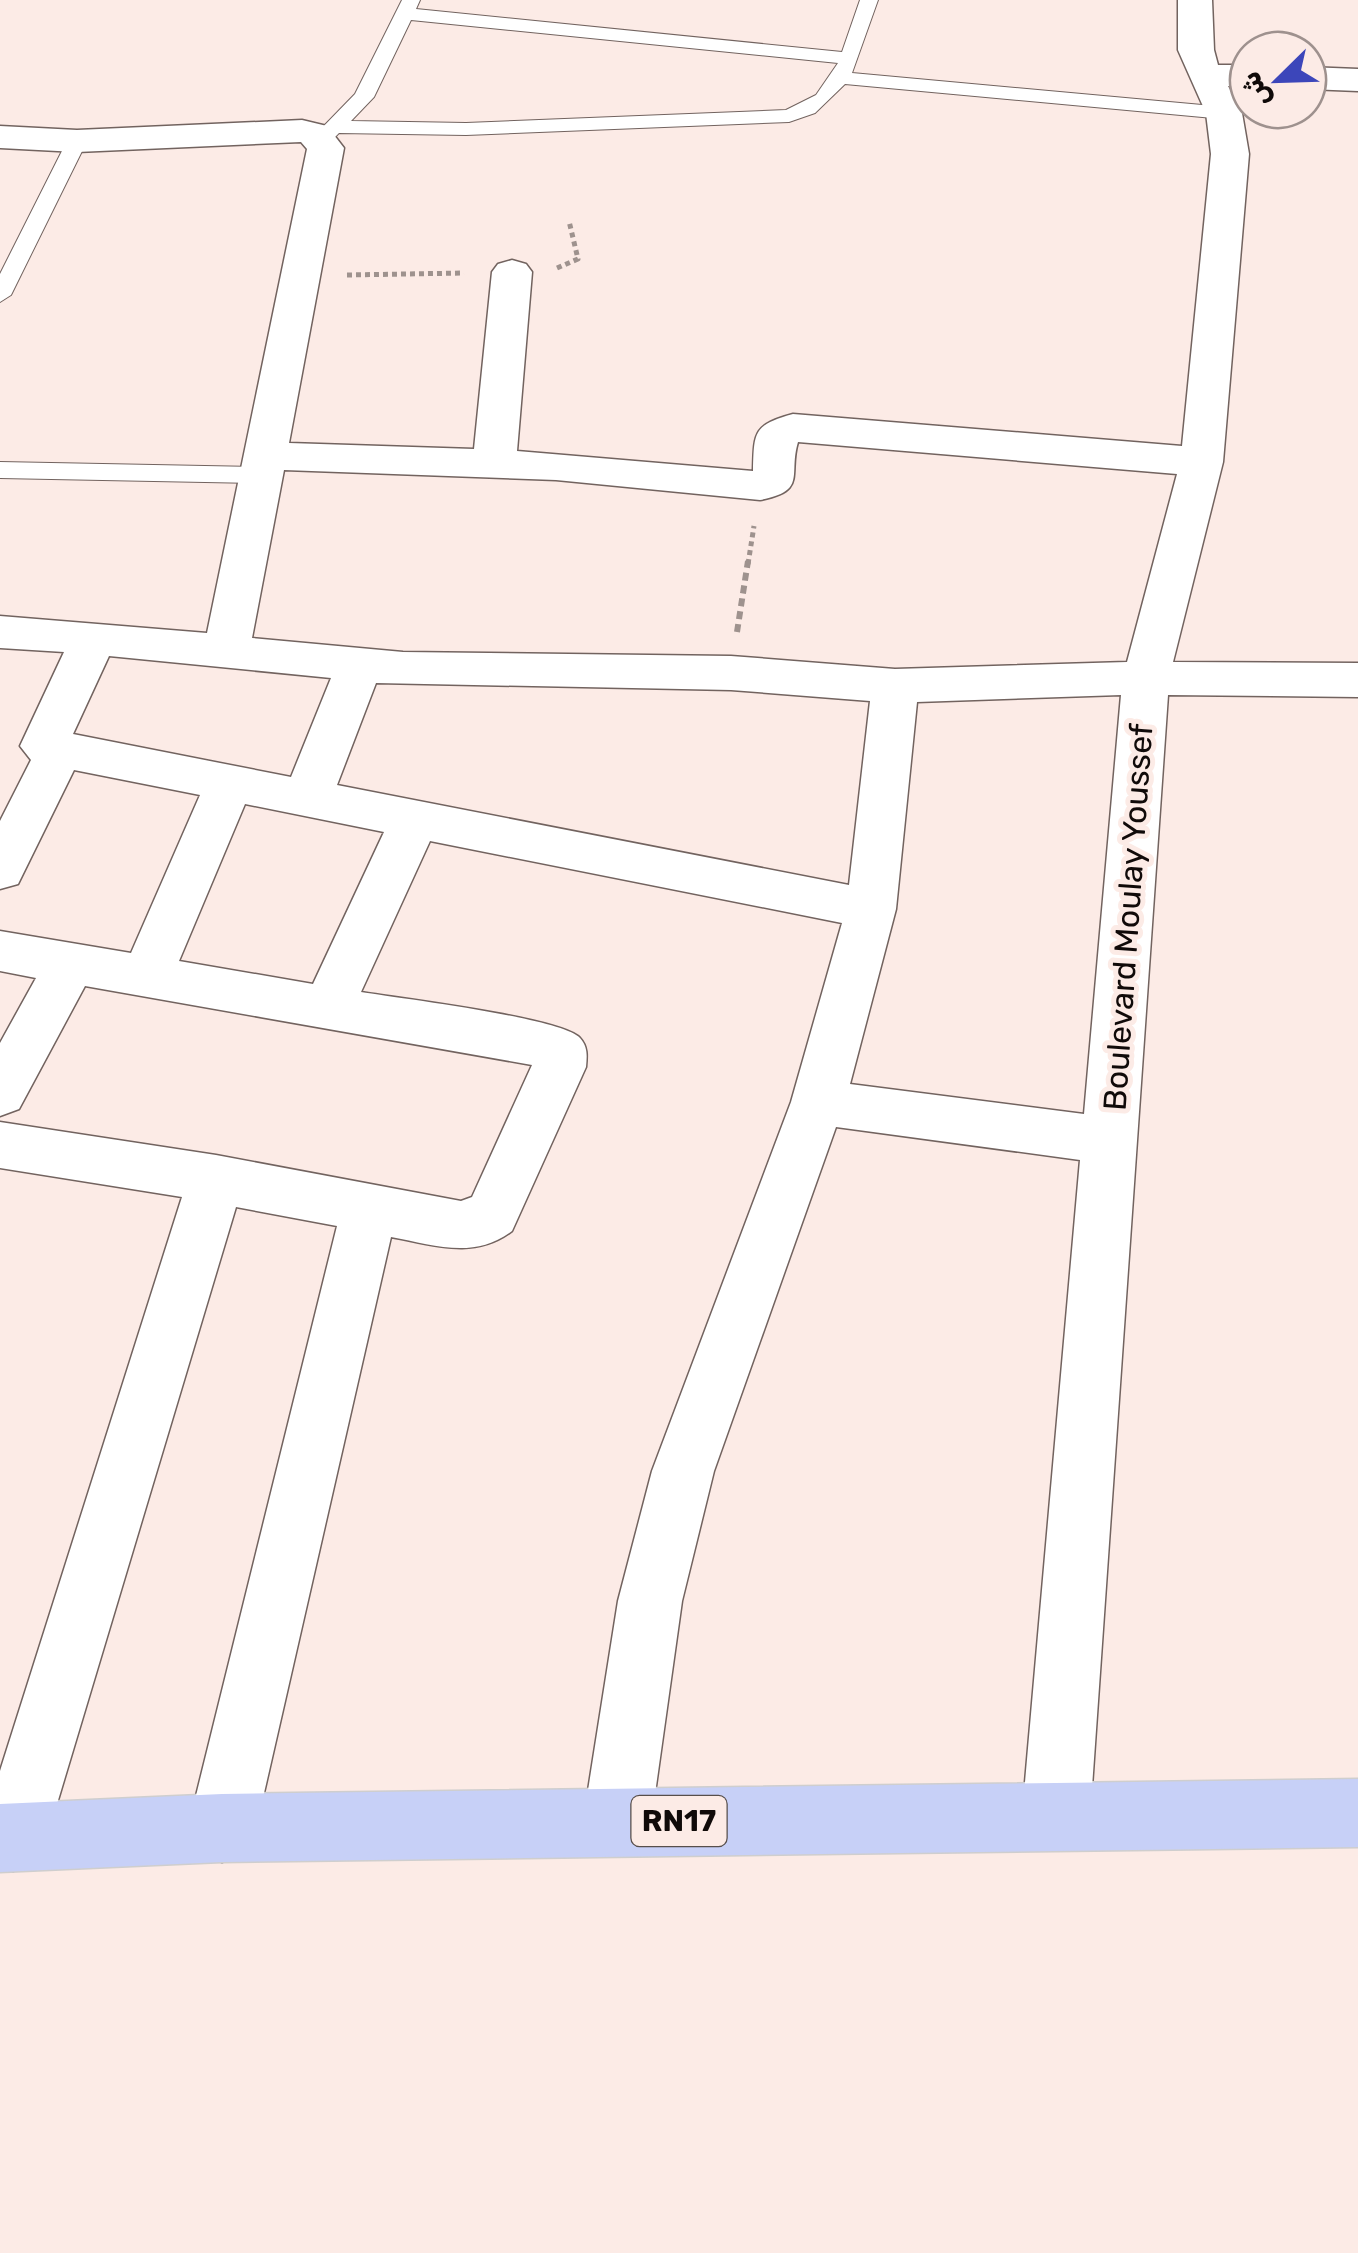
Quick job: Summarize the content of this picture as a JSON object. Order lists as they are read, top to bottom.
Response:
{
  "streets": {
    "main road": ["RN17"],
    "street": ["Boulevard Moulay Youssef"]
  },
  "crossings": [
    ["Boulevard Moulay Youssef", "RN17"]
  ],
  "north": "bottom left"
}
